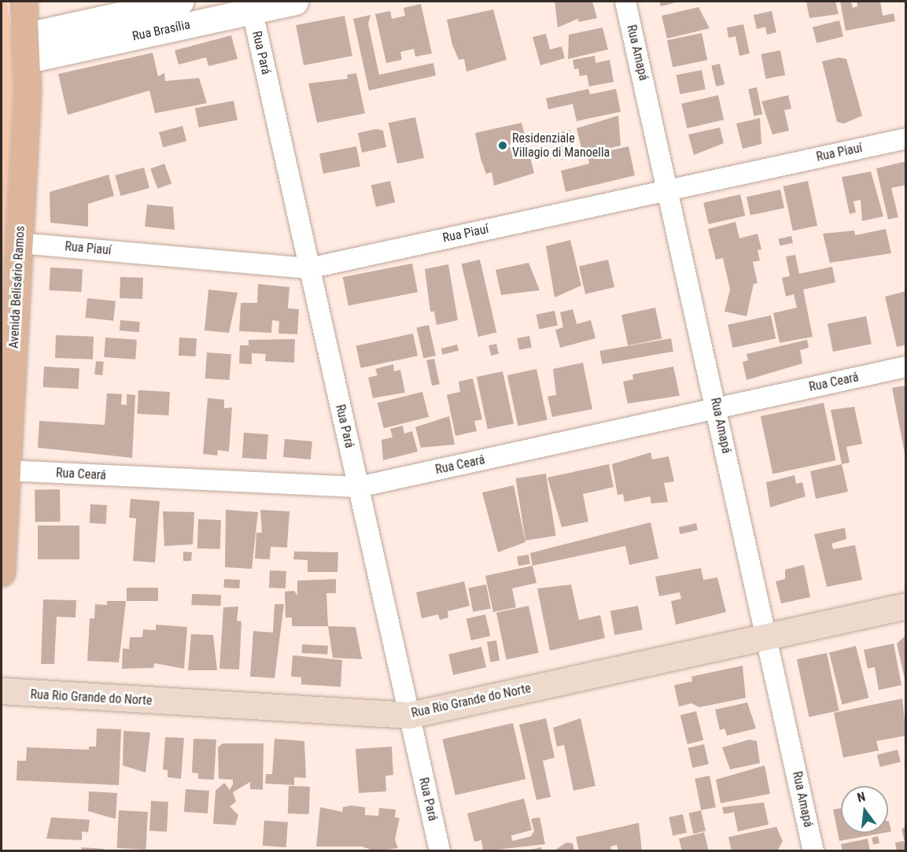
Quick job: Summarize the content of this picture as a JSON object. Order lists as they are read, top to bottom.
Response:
{
  "streets": {
    "main road": ["Avenida Belisário Ramos", "Rua Rio Grande do Norte"],
    "street": [
      "Rua Brasília",
      "Rua Pará",
      "Rua Amapá",
      "Rua Piauí",
      "Rua Ceará"
    ]
  },
  "crossings": [
    ["Rua Brasília", "Rua Pará"],
    ["Rua Brasília", "Avenida Belisário Ramos"],
    ["Rua Pará", "Rua Piauí"],
    ["Rua Pará", "Rua Ceará"],
    ["Rua Pará", "Rua Rio Grande do Norte"],
    ["Rua Amapá", "Rua Piauí"],
    ["Rua Amapá", "Rua Ceará"],
    ["Rua Amapá", "Rua Rio Grande do Norte"],
    ["Rua Piauí", "Avenida Belisário Ramos"],
    ["Avenida Belisário Ramos", "Rua Ceará"]
  ],
  "places": ["Residenziale Villagio di Manoella"],
  "north": "top"
}
